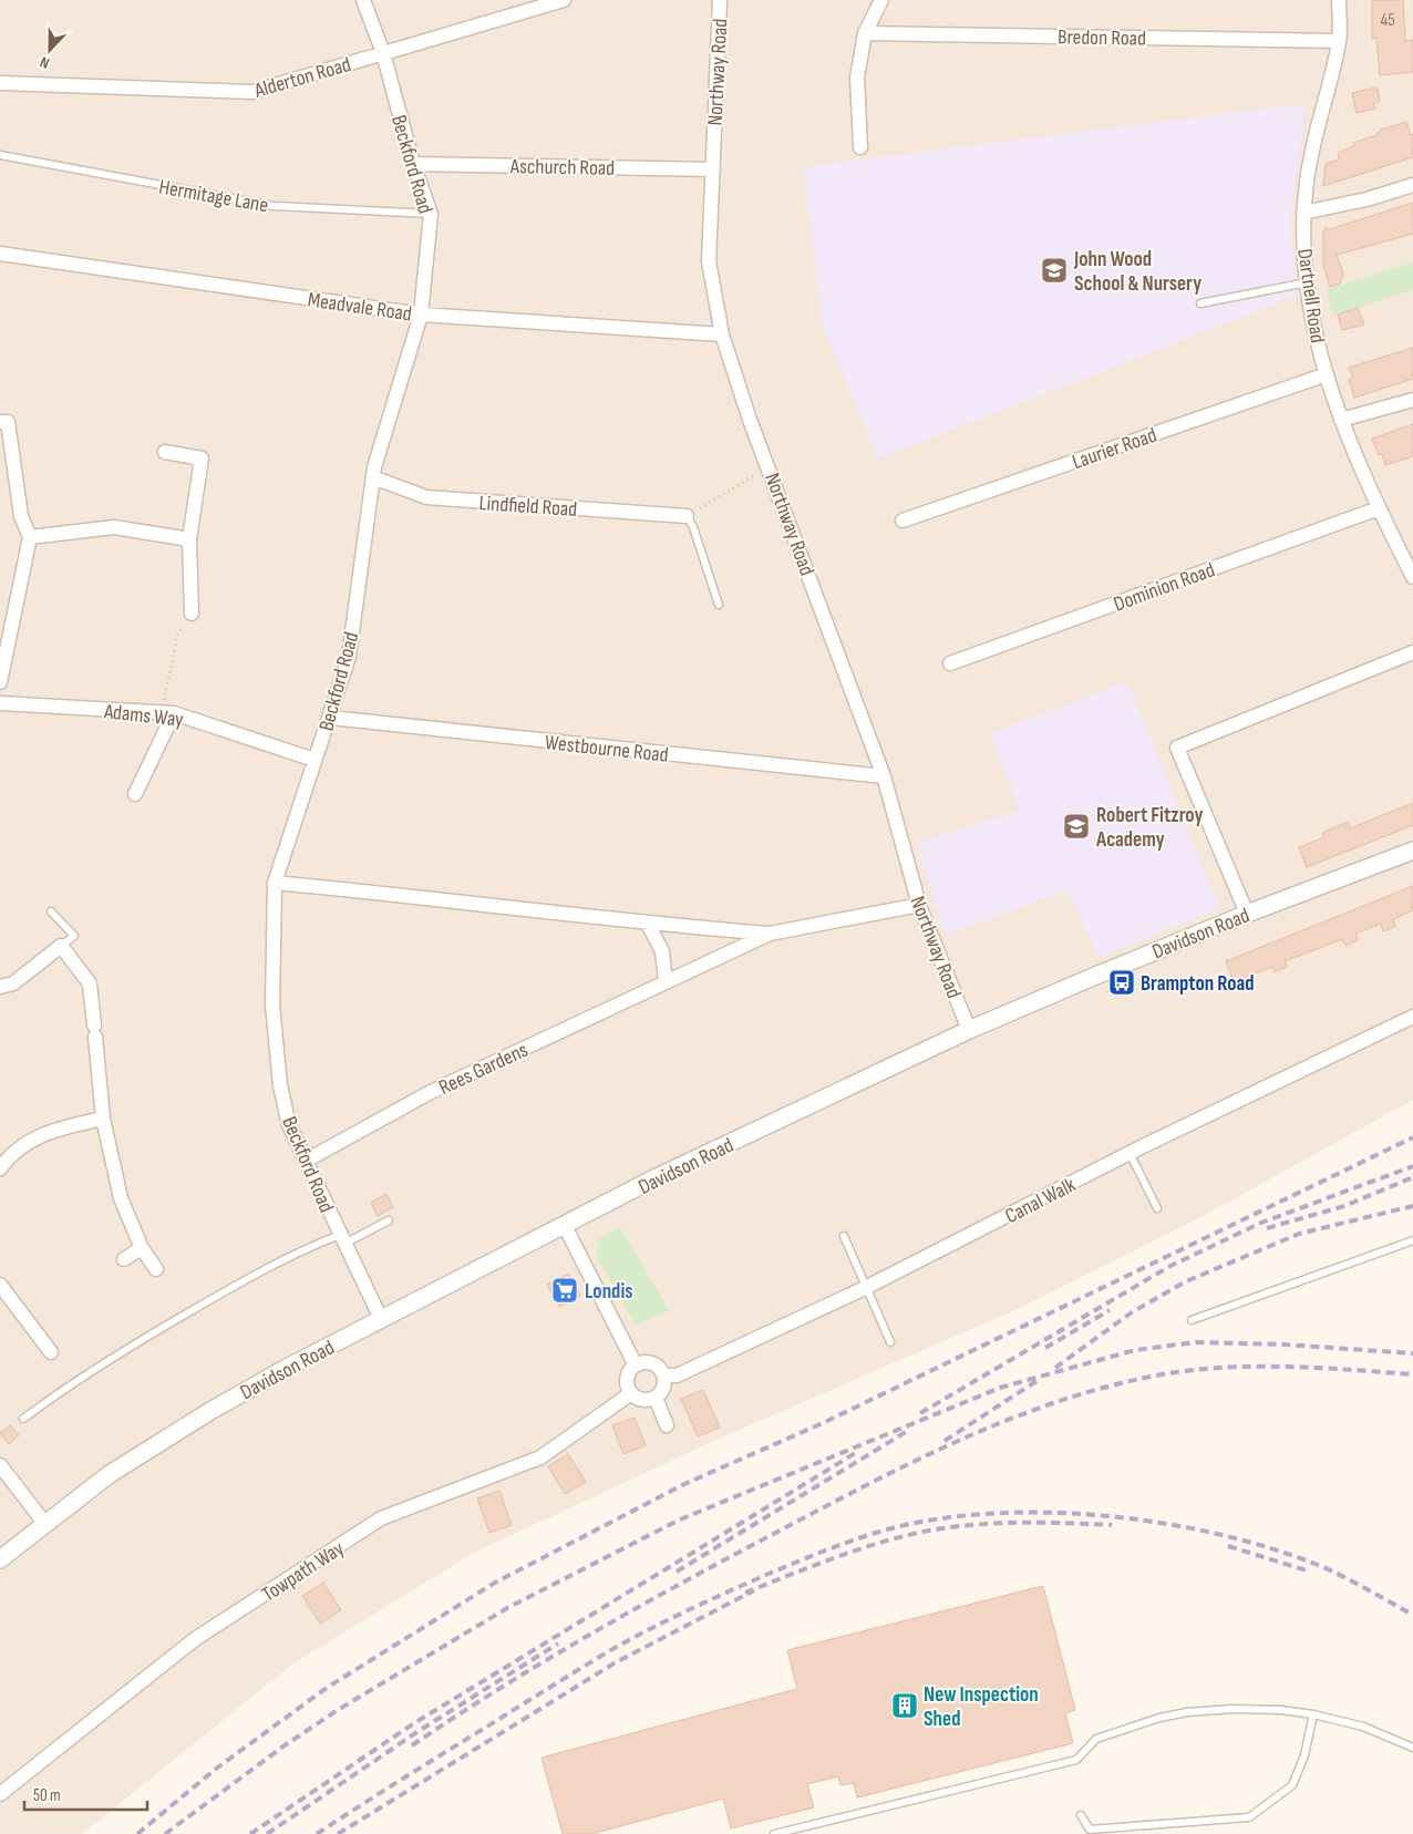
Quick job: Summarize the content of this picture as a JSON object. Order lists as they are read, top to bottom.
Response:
{
  "streets": {
    "street": [
      "Bredon Road",
      "Northway Road",
      "Alderton Road",
      "Beckford Road",
      "Aschurch Road",
      "Dartnell Road",
      "Meadvale Road",
      "Laurier Road",
      "Lindfield Road",
      "Dominion Road",
      "Adams Way",
      "Westbourne Road",
      "Davidson Road",
      "Rees Gardens",
      "Canal Walk",
      "Towpath Way"
    ],
    "lane": ["Hermitage Lane"]
  },
  "crossings": [
    ["Bredon Road", "Dartnell Road"],
    ["Northway Road", "Aschurch Road"],
    ["Northway Road", "Meadvale Road"],
    ["Northway Road", "Westbourne Road"],
    ["Northway Road", "Davidson Road"],
    ["Northway Road", "Rees Gardens"],
    ["Alderton Road", "Beckford Road"],
    ["Beckford Road", "Aschurch Road"],
    ["Beckford Road", "Hermitage Lane"],
    ["Beckford Road", "Meadvale Road"],
    ["Beckford Road", "Lindfield Road"],
    ["Beckford Road", "Adams Way"],
    ["Beckford Road", "Westbourne Road"],
    ["Beckford Road", "Davidson Road"],
    ["Beckford Road", "Rees Gardens"],
    ["Dartnell Road", "Laurier Road"],
    ["Dartnell Road", "Dominion Road"],
    ["Canal Walk", "Towpath Way"]
  ],
  "places": {
    "school or university": ["John Wood School & Nursery", "Robert Fitzroy Academy"],
    "bus stop": ["Brampton Road"],
    "supermarket": ["Londis"],
    "building": ["New Inspection Shed"]
  },
  "house_numbers": ["45"],
  "scale_bar": "50 m",
  "north": "bottom"
}
